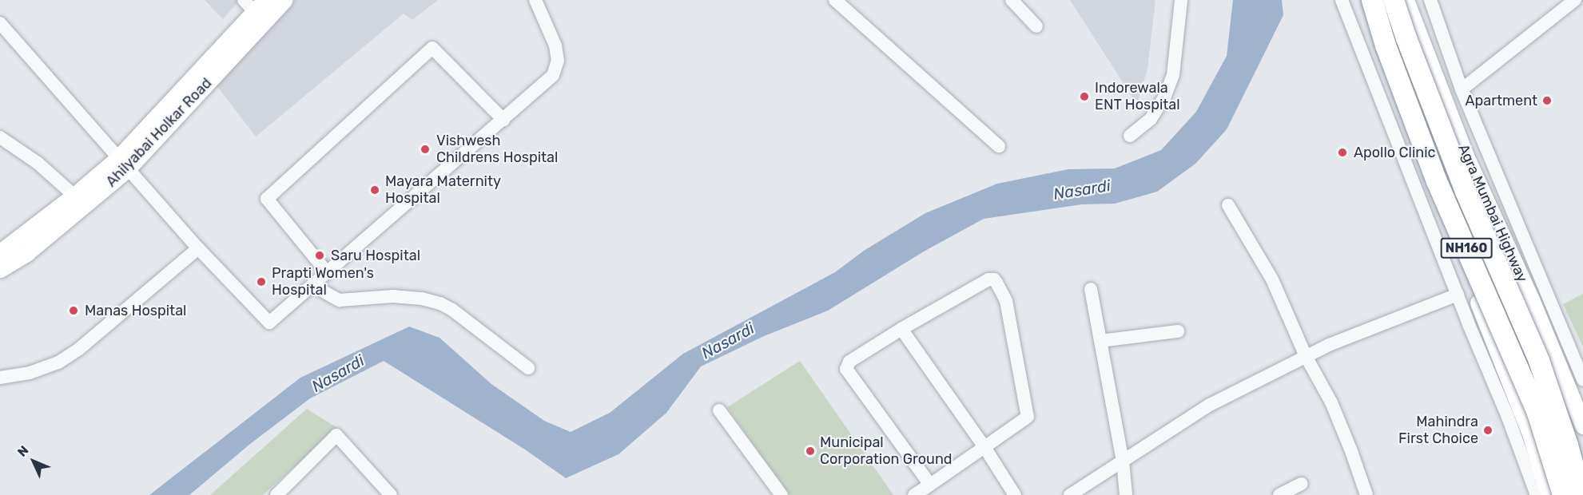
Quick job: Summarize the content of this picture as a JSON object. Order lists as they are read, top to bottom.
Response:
{
  "streets": {
    "highway": ["NH160"],
    "main road": ["Ahilyabai Holkar Road", "Agra Mumbai Highway"]
  },
  "water": ["Nasardi"],
  "places": [
    "Indorewala ENT Hospital",
    "Apartment",
    "Vishwesh Childrens Hospital",
    "Apollo Clinic",
    "Mayara Maternity Hospital",
    "Saru Hospital",
    "Prapti Women's Hospital",
    "Manas Hospital",
    "Mahindra First Choice",
    "Municipal Corporation Ground"
  ],
  "north": "top left"
}
